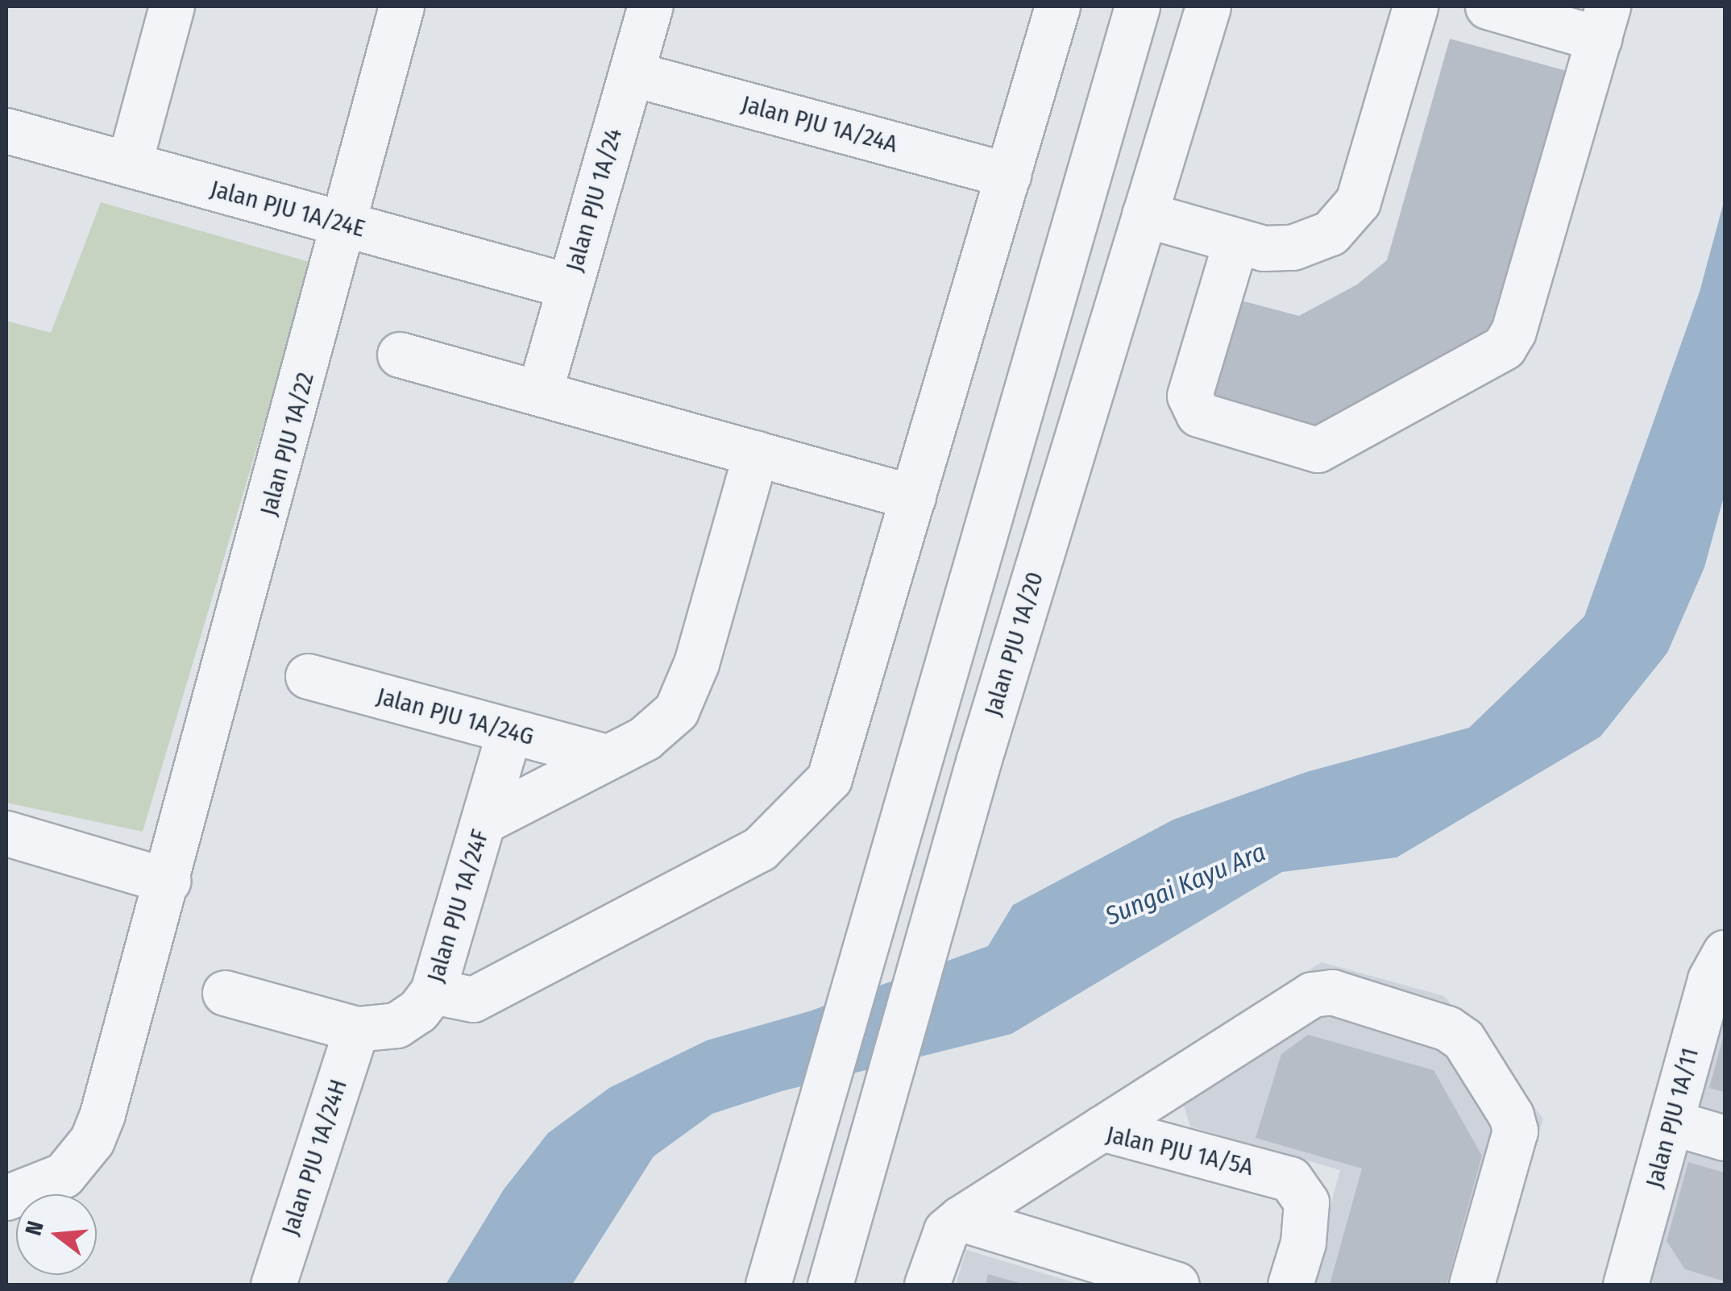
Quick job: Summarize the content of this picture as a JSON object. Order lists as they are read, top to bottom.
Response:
{
  "streets": {
    "street": [
      "Jalan PJU 1A/24A",
      "Jalan PJU 1A/24",
      "Jalan PJU 1A/24E",
      "Jalan PJU 1A/22",
      "Jalan PJU 1A/20",
      "Jalan PJU 1A/24G",
      "Jalan PJU 1A/24F",
      "Jalan PJU 1A/11",
      "Jalan PJU 1A/5A",
      "Jalan PJU 1A/24H"
    ]
  },
  "crossings": [
    ["Jalan PJU 1A/24A", "Jalan PJU 1A/24"],
    ["Jalan PJU 1A/24", "Jalan PJU 1A/24E"],
    ["Jalan PJU 1A/24E", "Jalan PJU 1A/22"],
    ["Jalan PJU 1A/24G", "Jalan PJU 1A/24F"],
    ["Jalan PJU 1A/24F", "Jalan PJU 1A/24H"]
  ],
  "water": ["Sungai Kayu Ara"],
  "north": "left"
}
